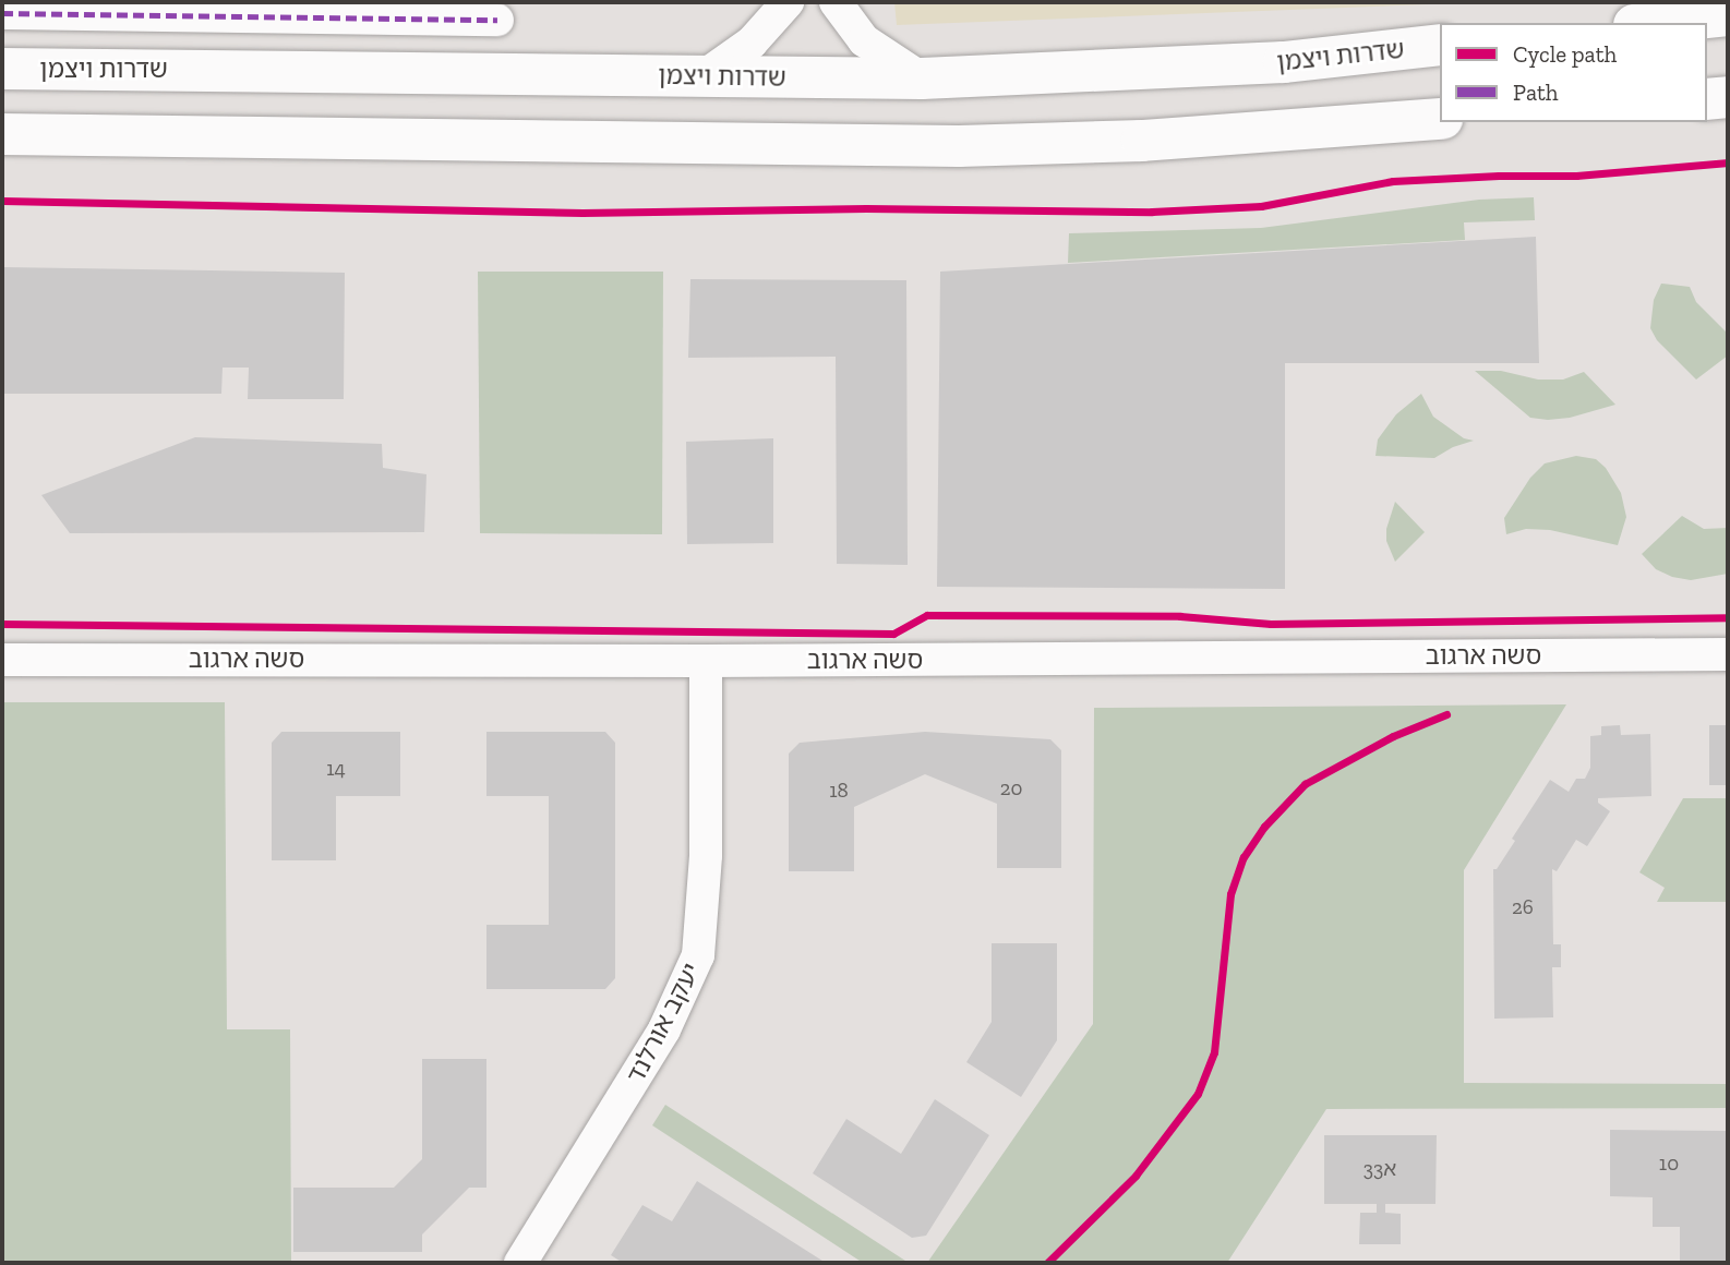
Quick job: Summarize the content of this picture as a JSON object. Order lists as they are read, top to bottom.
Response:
{
  "streets": {
    "main road": ["שדרות ויצמן"],
    "street": ["סשה ארגוב", "יעקב אורלנד"]
  },
  "crossings": [
    ["סשה ארגוב", "יעקב אורלנד"]
  ],
  "house_numbers": [
    "14",
    "20",
    "18",
    "26",
    "10",
    "33א"
  ],
  "legend": ["Cycle path", "Path"]
}
